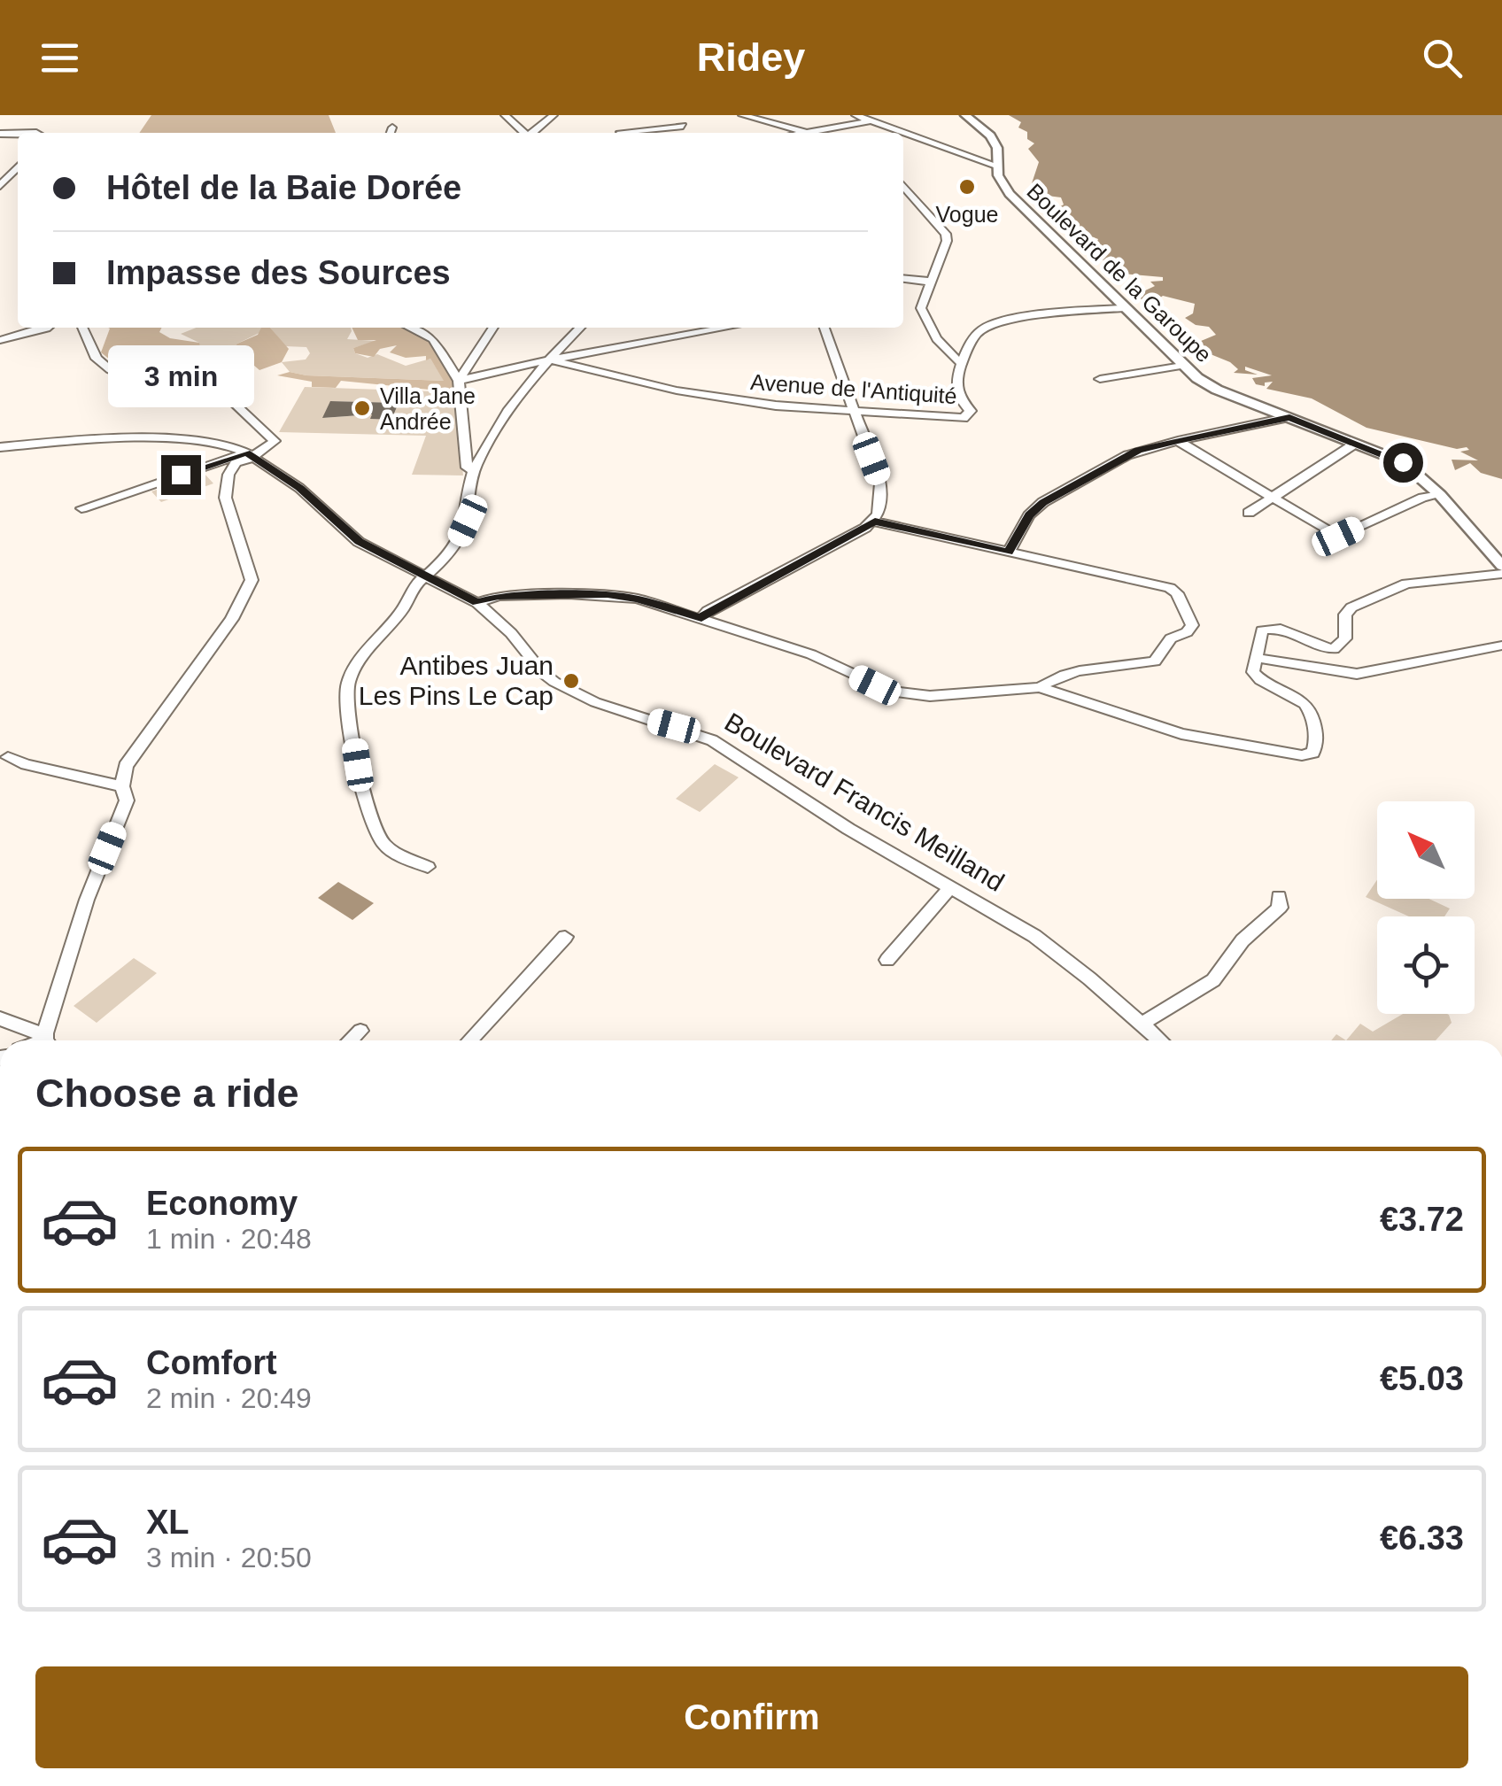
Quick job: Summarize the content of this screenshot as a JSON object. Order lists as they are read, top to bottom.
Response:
{
  "streets": {
    "street": ["Boulevard de la Garoupe", "Avenue de l'Antiquité", "Boulevard Francis Meilland"]
  },
  "crossings": [
    ["Boulevard de la Garoupe", "Avenue de l'Antiquité"]
  ],
  "places": ["Vogue", "Villa Jane Andrée", "Antibes Juan Les Pins Le Cap"],
  "north": "top left",
  "page": {
    "header": "Ridey",
    "banner": ["Hôtel de la Baie Dorée", "Impasse des Sources"],
    "bubble": "3 min",
    "heading": "Choose a ride",
    "list": [
      {
        "name": "Economy",
        "note": "1 min · 20:48",
        "value": "€3.72"
      },
      {
        "name": "Comfort",
        "note": "2 min · 20:49",
        "value": "€5.03"
      },
      {
        "name": "XL",
        "note": "3 min · 20:50",
        "value": "€6.33"
      }
    ],
    "buttons": "Confirm"
  }
}
